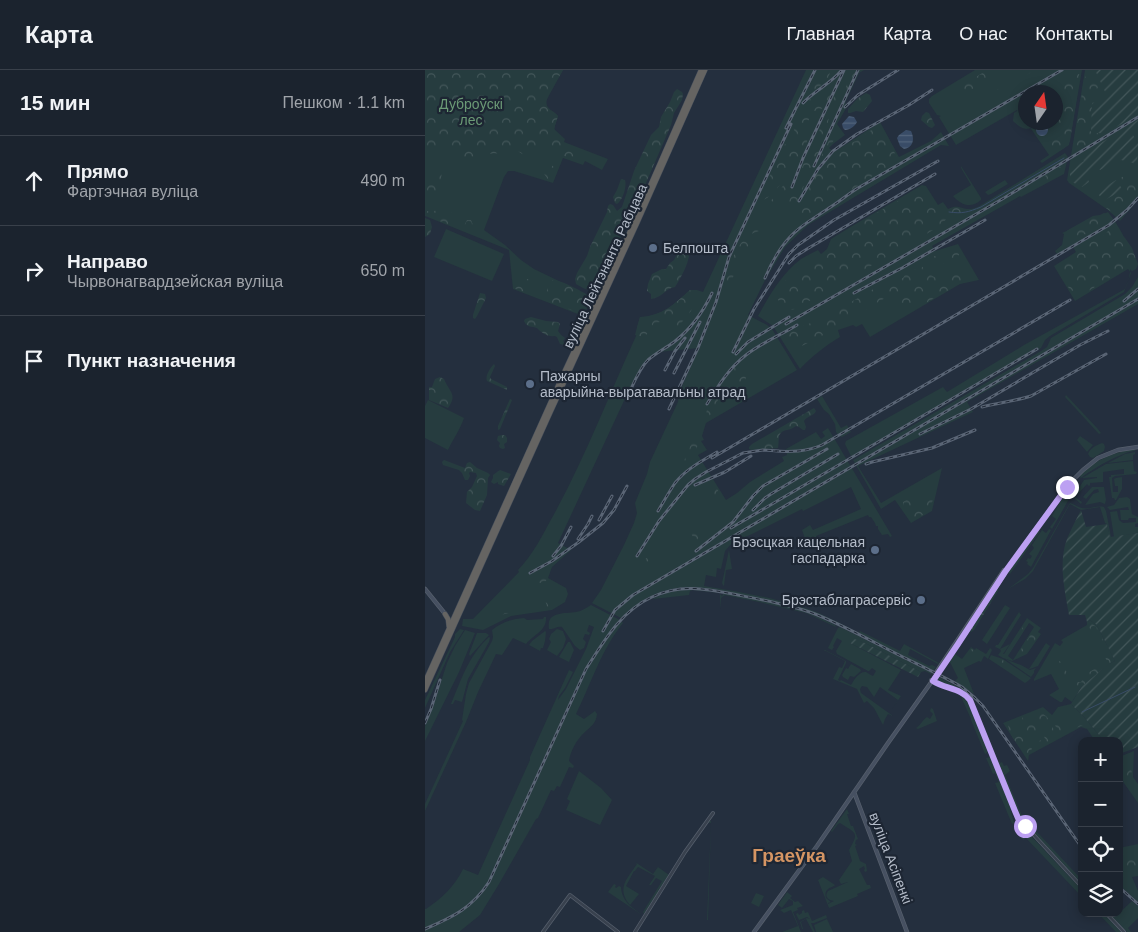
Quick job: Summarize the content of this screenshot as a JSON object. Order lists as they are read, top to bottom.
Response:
{
  "streets": {
    "highway": ["вуліца Лейтэнанта Рабцава"],
    "main road": ["вуліца Асіпенкі"]
  },
  "districts": ["Граеўка"],
  "parks": ["Дуброўскі лес"],
  "places": [
    "Белпошта",
    "Пажарны аварыйна-выратавальны атрад",
    "Брэсцкая кацельная гаспадарка",
    "Брэстаблаграсервіс"
  ],
  "north": "top",
  "page": {
    "header": "Карта",
    "nav": [
      "Главная",
      "Карта",
      "О нас",
      "Контакты"
    ],
    "heading": ["15 мин", "Пешком · 1.1 km"],
    "list": [
      ["Прямо", "Фартэчная вуліца", "490 m"],
      ["Направо", "Чырвонагвардзейская вуліца", "650 m"],
      "Пункт назначения"
    ],
    "map_buttons": ["+", "−"]
  }
}
